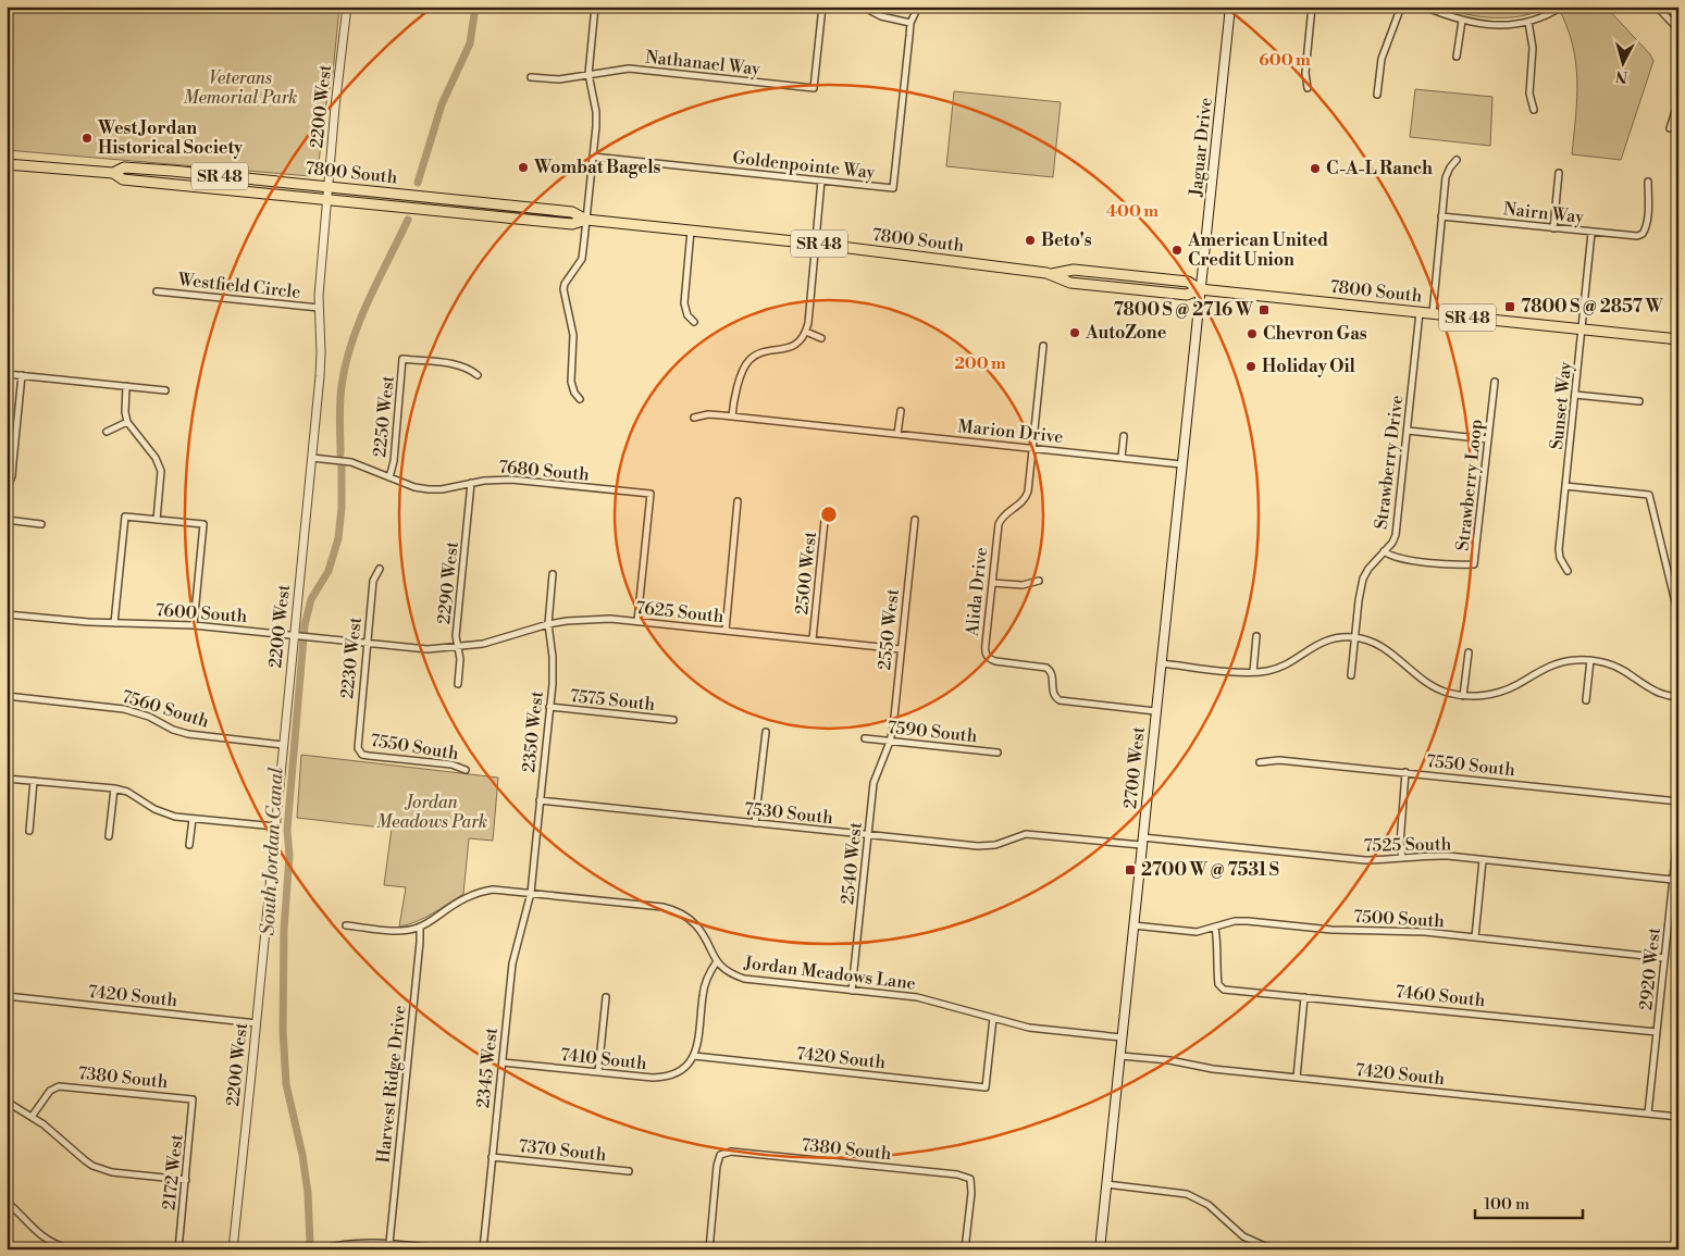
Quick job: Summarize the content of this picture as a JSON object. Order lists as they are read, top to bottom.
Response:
{
  "streets": {
    "main road": [
      "Jaguar Drive",
      "7800 South",
      "SR 48",
      "2700 West"
    ],
    "street": [
      "Nathanael Way",
      "2200 West",
      "Goldenpointe Way",
      "Nairn Way",
      "Westfield Circle",
      "Sunset Way",
      "2250 West",
      "Marion Drive",
      "Strawberry Drive",
      "7680 South",
      "Strawberry Loop",
      "2500 West",
      "2290 West",
      "Alida Drive",
      "7625 South",
      "7600 South",
      "2550 West",
      "2230 West",
      "7575 South",
      "7560 South",
      "2350 West",
      "7590 South",
      "7550 South",
      "7530 South",
      "7525 South",
      "2540 West",
      "7500 South",
      "2920 West",
      "Jordan Meadows Lane",
      "7420 South",
      "7460 South",
      "7410 South",
      "2345 West",
      "7380 South",
      "Harvest Ridge Drive",
      "7370 South",
      "2172 West"
    ]
  },
  "crossings": [
    ["2200 West", "7800 South"],
    ["2200 West", "Westfield Circle"],
    ["2200 West", "7680 South"],
    ["2200 West", "7600 South"],
    ["2200 West", "7560 South"],
    ["2200 West", "7420 South"],
    ["Jaguar Drive", "7800 South"],
    ["Jaguar Drive", "2700 West"],
    ["7800 South", "Sunset Way"],
    ["7800 South", "Strawberry Drive"],
    ["7800 South", "2700 West"],
    ["Nairn Way", "Sunset Way"],
    ["2250 West", "7680 South"],
    ["Marion Drive", "Alida Drive"],
    ["Marion Drive", "2700 West"],
    ["Strawberry Drive", "Strawberry Loop"],
    ["7680 South", "2290 West"],
    ["7680 South", "7625 South"],
    ["2500 West", "7625 South"],
    ["2290 West", "7625 South"],
    ["2290 West", "7600 South"],
    ["Alida Drive", "2700 West"],
    ["7625 South", "7600 South"],
    ["7625 South", "2550 West"],
    ["7625 South", "2350 West"],
    ["7600 South", "2230 West"],
    ["2550 West", "7590 South"],
    ["2550 West", "2540 West"],
    ["2230 West", "7550 South"],
    ["7575 South", "2350 West"],
    ["2350 West", "7530 South"],
    ["2350 West", "Jordan Meadows Lane"],
    ["2350 West", "2345 West"],
    ["7590 South", "2540 West"],
    ["2700 West", "7525 South"],
    ["2700 West", "7500 South"],
    ["2700 West", "Jordan Meadows Lane"],
    ["2700 West", "7420 South"],
    ["7530 South", "7525 South"],
    ["7530 South", "2540 West"],
    ["7525 South", "2920 West"],
    ["2540 West", "Jordan Meadows Lane"],
    ["7500 South", "2920 West"],
    ["7500 South", "7460 South"],
    ["2920 West", "7420 South"],
    ["2920 West", "7460 South"],
    ["Jordan Meadows Lane", "7420 South"],
    ["Jordan Meadows Lane", "2345 West"],
    ["Jordan Meadows Lane", "Harvest Ridge Drive"],
    ["7420 South", "7410 South"],
    ["7410 South", "2345 West"],
    ["2345 West", "7370 South"],
    ["7380 South", "2172 West"]
  ],
  "water": ["South Jordan Canal"],
  "parks": ["Veterans Memorial Park", "Jordan Meadows Park"],
  "places": {
    "other": [
      "West Jordan Historical Society",
      "Wombat Bagels",
      "C-A-L Ranch",
      "Beto's",
      "American United Credit Union",
      "AutoZone",
      "Chevron Gas",
      "Holiday Oil"
    ],
    "transit": ["7800 S @ 2857 W", "7800 S @ 2716 W", "2700 W @ 7531 S"]
  },
  "scale_bar": "100 m",
  "north": "bottom",
  "rings": ["600 m", "400 m", "200 m"]
}
